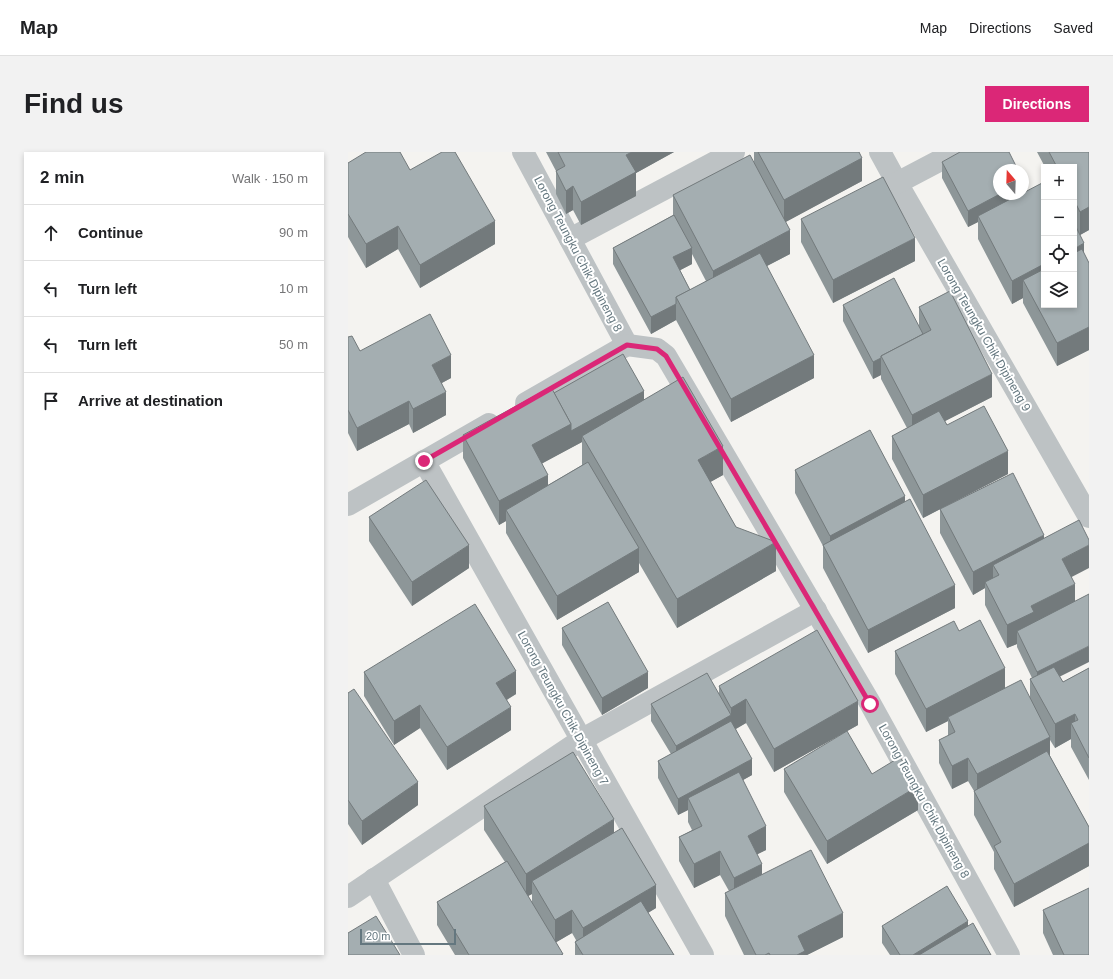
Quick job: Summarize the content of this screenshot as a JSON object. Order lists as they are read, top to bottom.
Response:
{
  "streets": {
    "street": ["Lorong Teungku Chik Dipineng 8", "Lorong Teungku Chik Dipineng 9", "Lorong Teungku Chik Dipineng 7"]
  },
  "scale_bar": "20 m",
  "north": "top",
  "page": {
    "header": "Map",
    "nav": ["Map", "Directions", "Saved"],
    "buttons": "Directions",
    "title": "Find us",
    "heading": ["2 min", "Walk · 150 m"],
    "map_buttons": ["+", "−"],
    "list": [
      ["Continue", "90 m"],
      ["Turn left", "10 m"],
      ["Turn left", "50 m"],
      "Arrive at destination"
    ],
    "scale": "20 m"
  }
}
